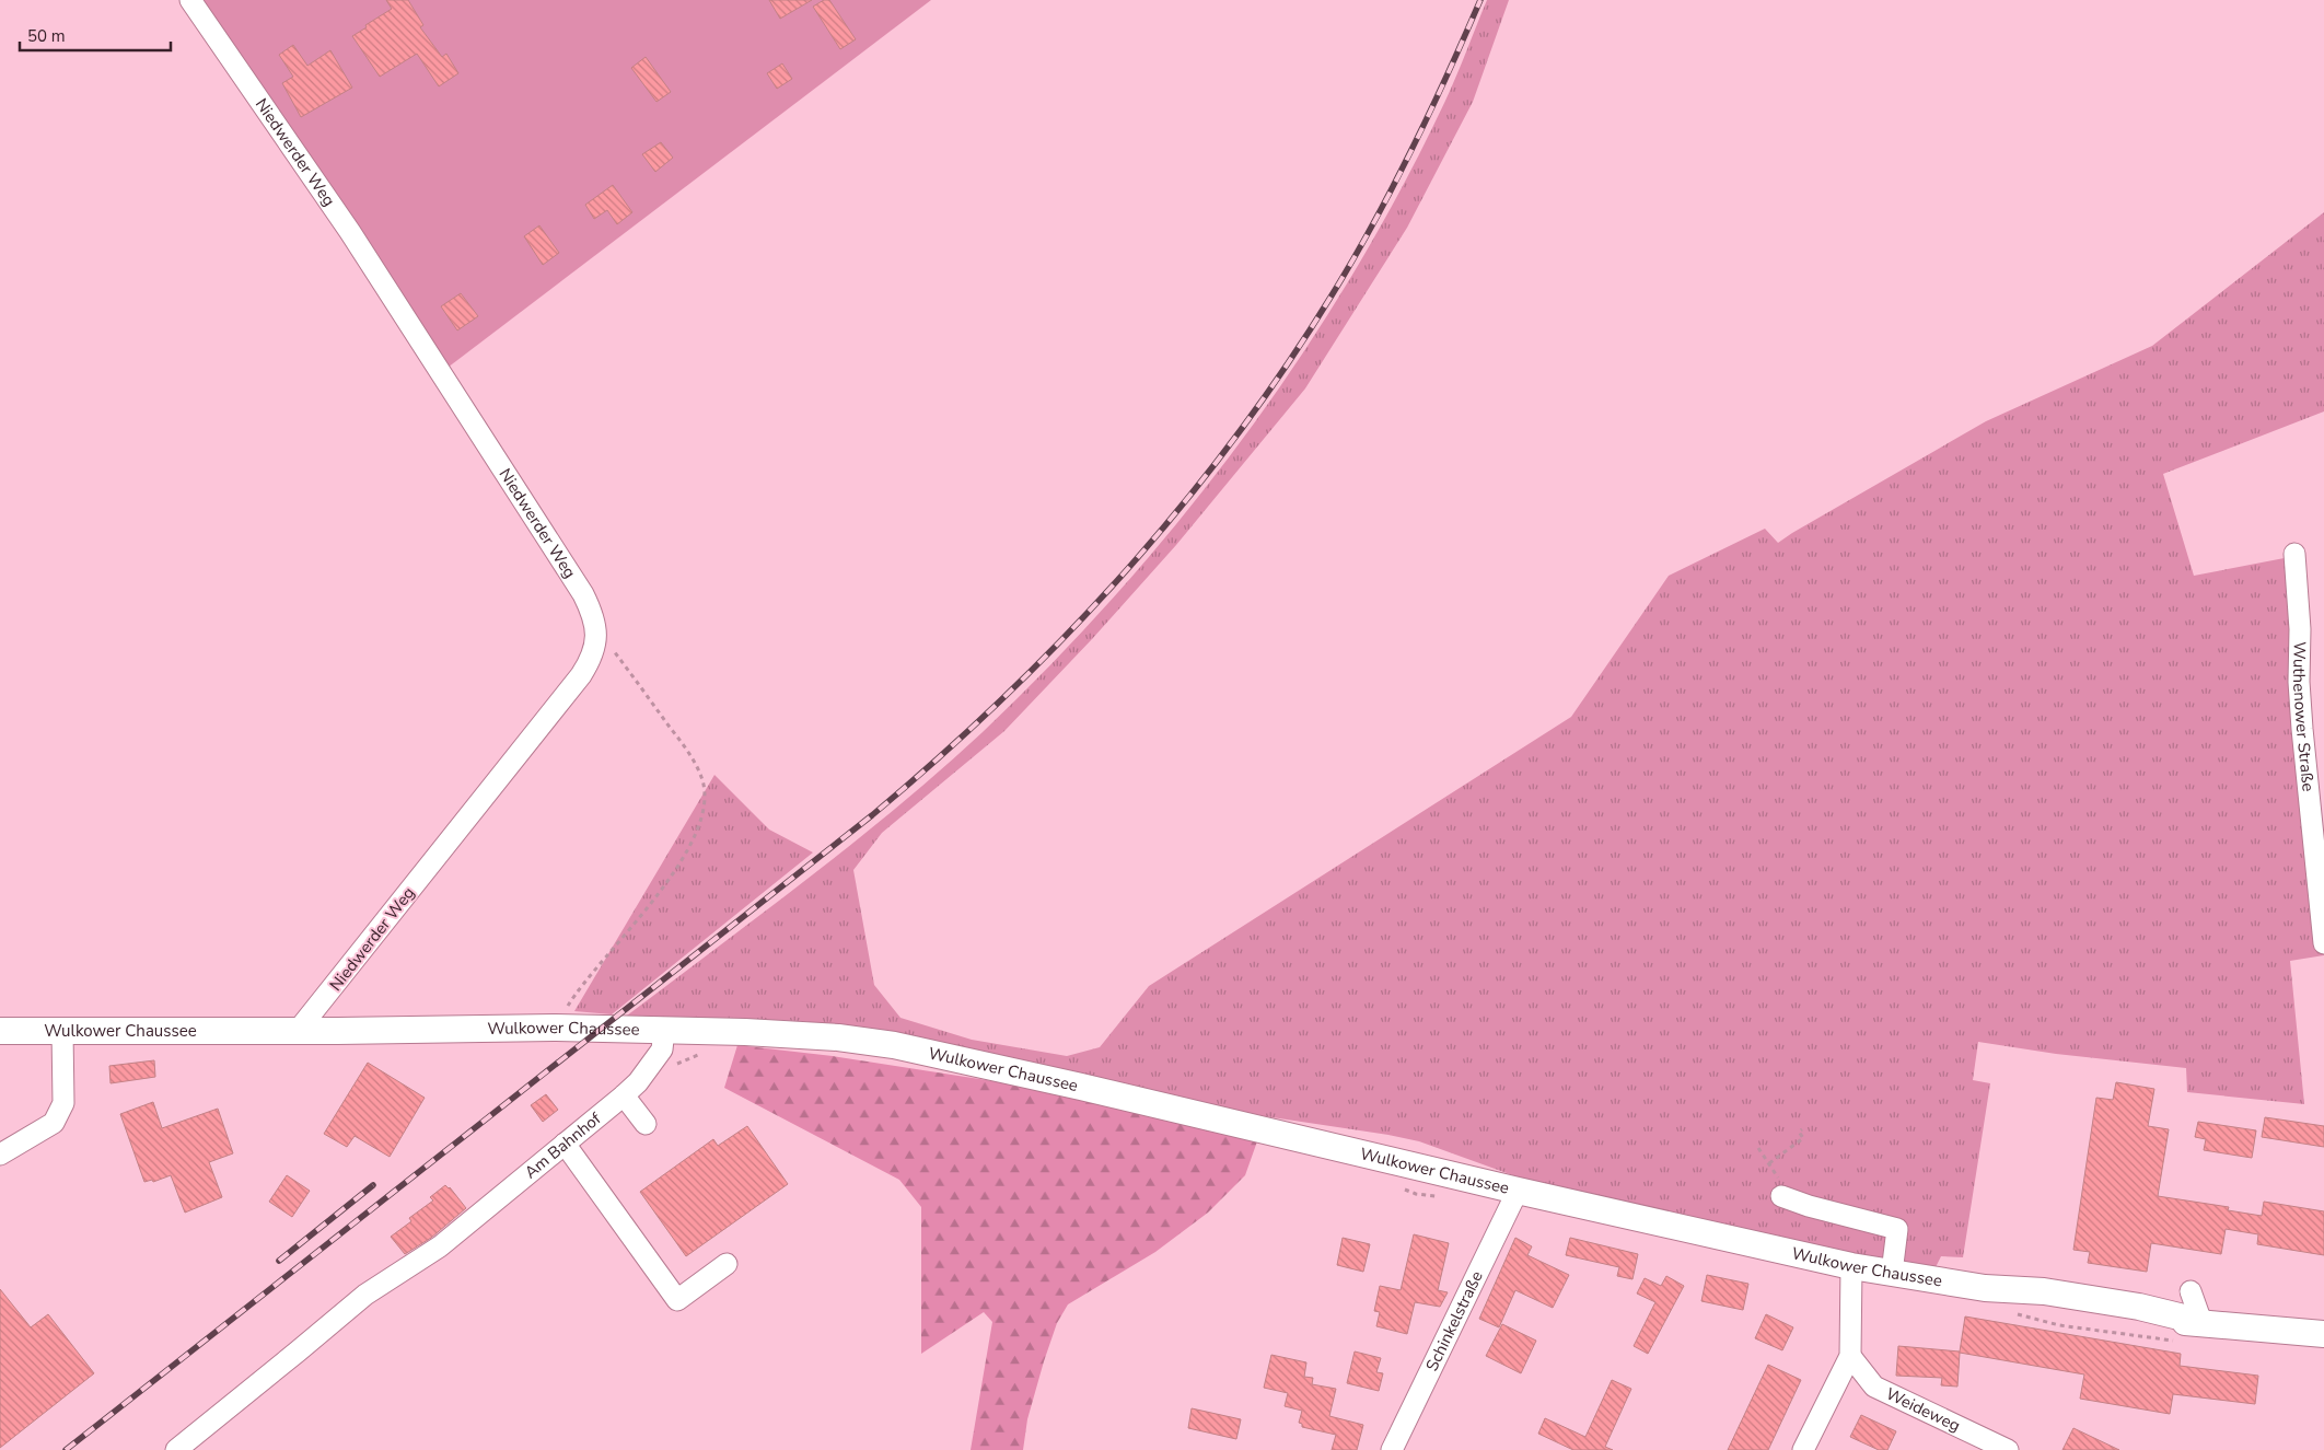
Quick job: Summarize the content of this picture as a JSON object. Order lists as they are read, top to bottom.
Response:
{
  "streets": {
    "main road": ["Wulkower Chaussee"],
    "street": [
      "Niedwerder Weg",
      "Wuthenower Straße",
      "Am Bahnhof",
      "Schinkelstraße",
      "Weideweg"
    ]
  },
  "crossings": [
    ["Niedwerder Weg", "Wulkower Chaussee"],
    ["Wulkower Chaussee", "Am Bahnhof"],
    ["Wulkower Chaussee", "Schinkelstraße"]
  ],
  "scale_bar": "50 m"
}
